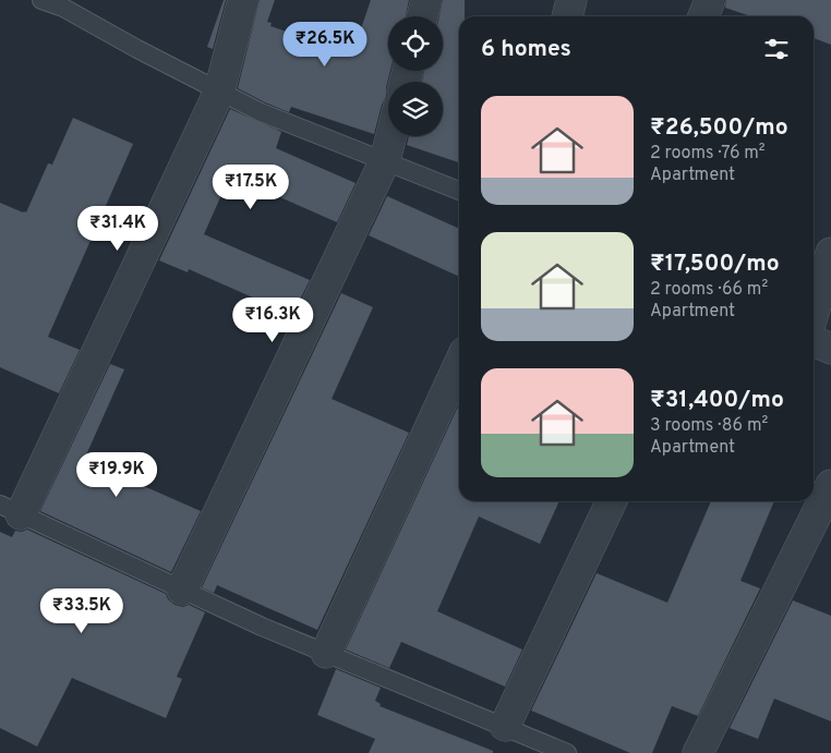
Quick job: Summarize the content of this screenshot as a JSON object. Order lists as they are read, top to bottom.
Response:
{
  "page": {
    "heading": "6 homes",
    "price": [
      "₹26.5K",
      "₹17.5K",
      "₹31.4K",
      "₹16.3K",
      "₹19.9K",
      "₹33.5K"
    ],
    "list": [
      {
        "name": "₹26,500/mo",
        "note": "2 rooms · 76 m² · Apartment"
      },
      {
        "name": "₹17,500/mo",
        "note": "2 rooms · 66 m² · Apartment"
      },
      {
        "name": "₹31,400/mo",
        "note": "3 rooms · 86 m² · Apartment"
      }
    ]
  }
}
